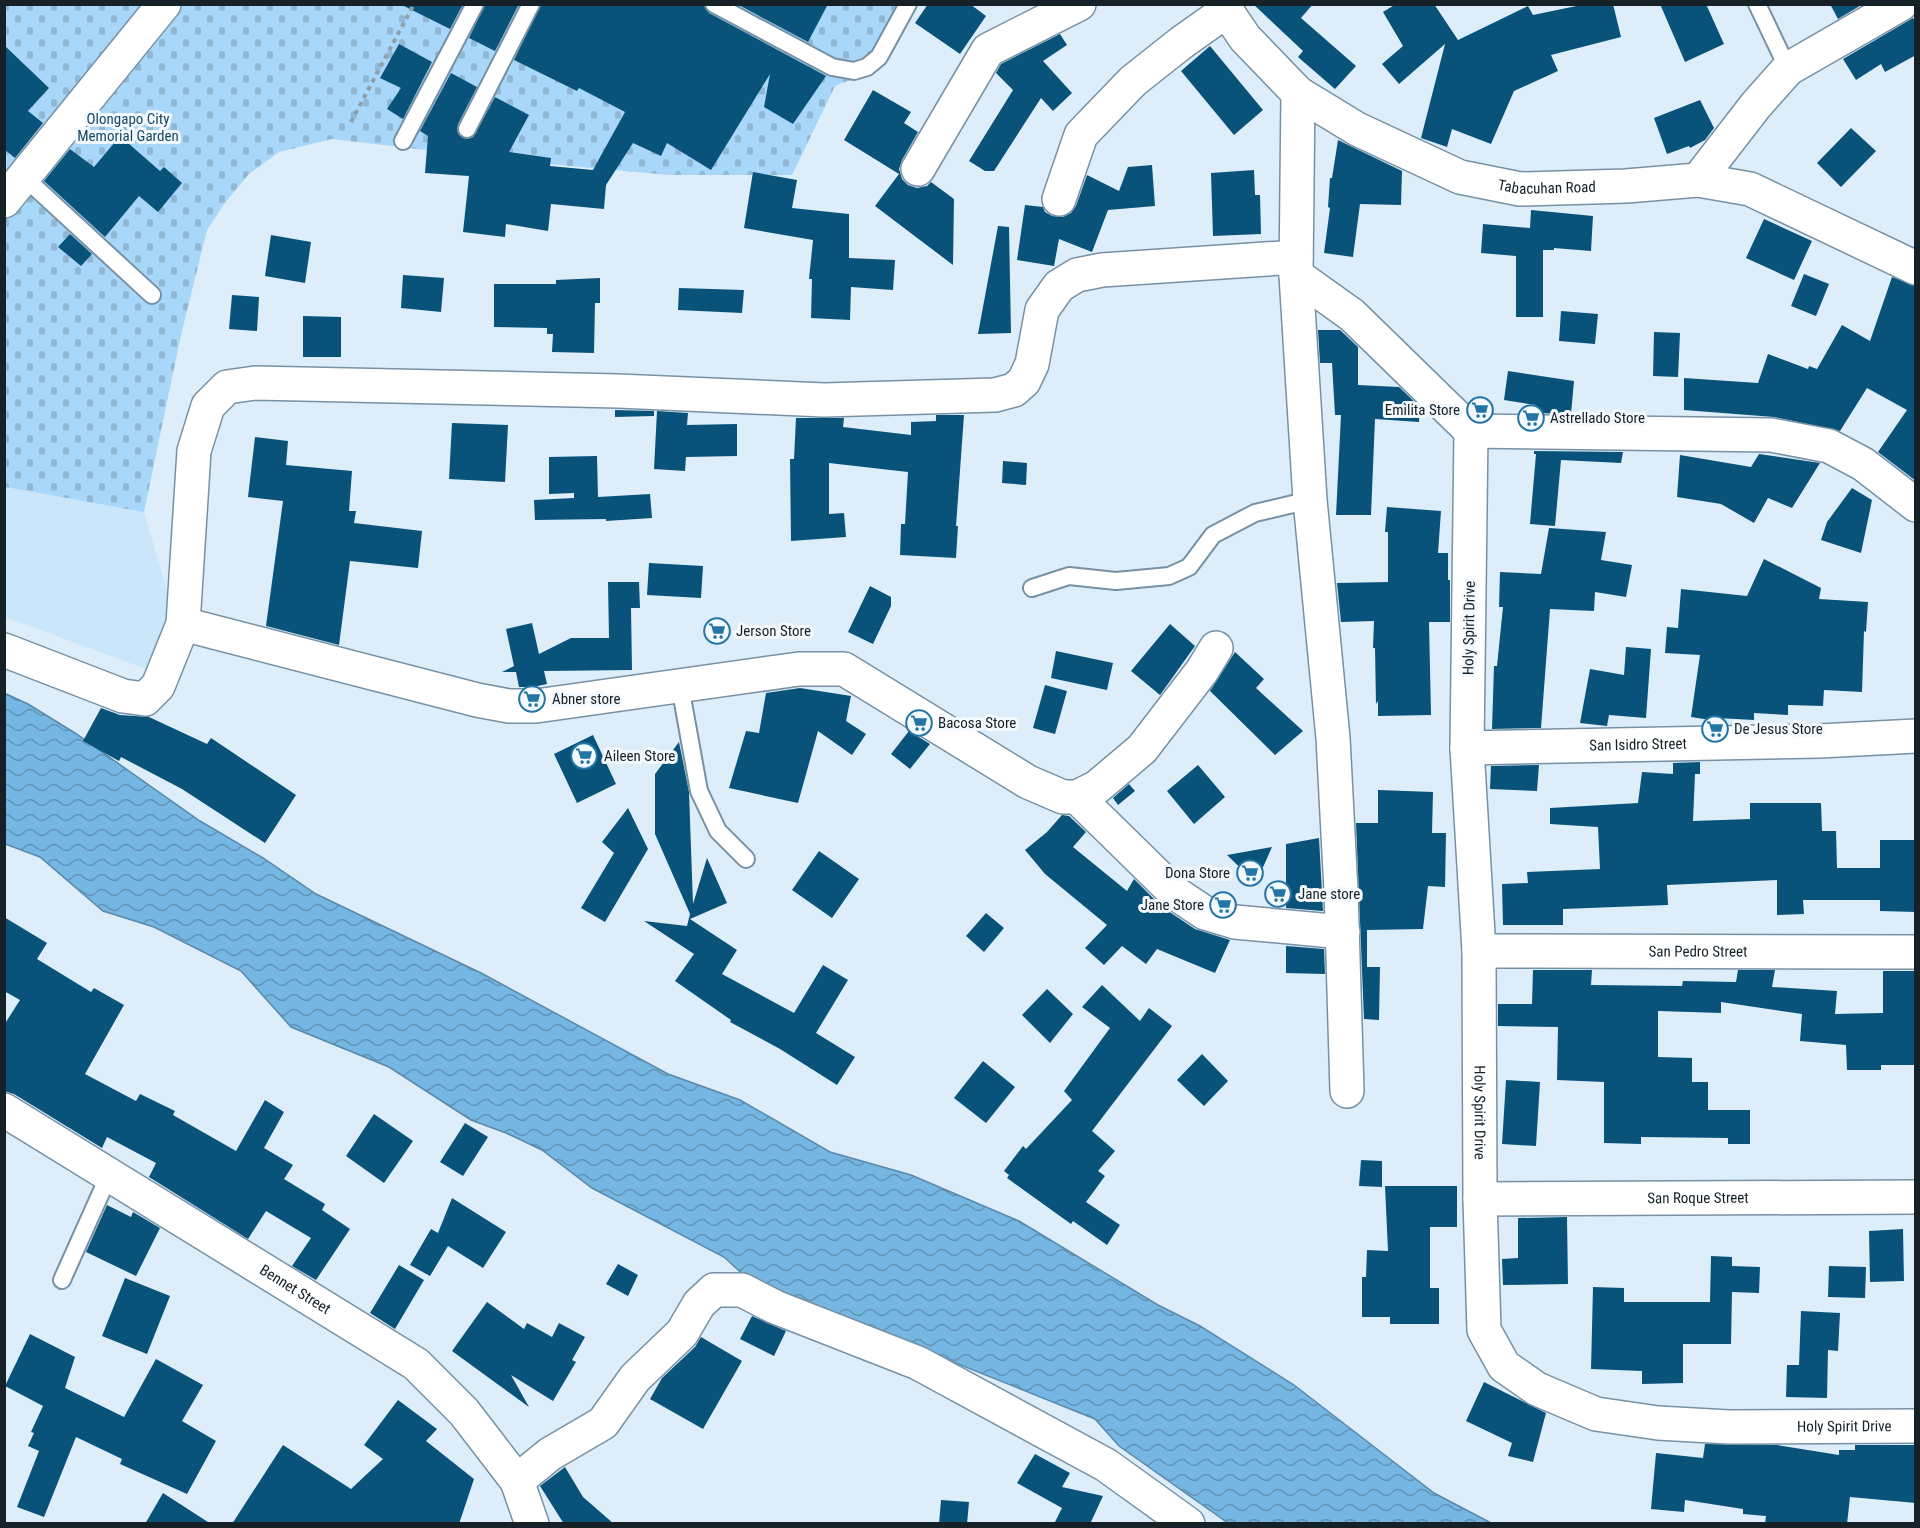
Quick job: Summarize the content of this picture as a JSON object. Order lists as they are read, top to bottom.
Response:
{
  "streets": {
    "street": [
      "Tabacuhan Road",
      "Holy Spirit Drive",
      "San Isidro Street",
      "San Pedro Street",
      "San Roque Street",
      "Bennet Street"
    ]
  },
  "crossings": [
    ["Holy Spirit Drive", "San Isidro Street"],
    ["Holy Spirit Drive", "San Pedro Street"],
    ["Holy Spirit Drive", "San Roque Street"]
  ],
  "parks": ["Olongapo City Memorial Garden"],
  "places": {
    "supermarket": [
      "Emilita Store",
      "Astrellado Store",
      "Jerson Store",
      "Abner store",
      "Bacosa Store",
      "De Jesus Store",
      "Aileen Store",
      "Dona Store",
      "Jane store",
      "Jane Store"
    ]
  }
}
